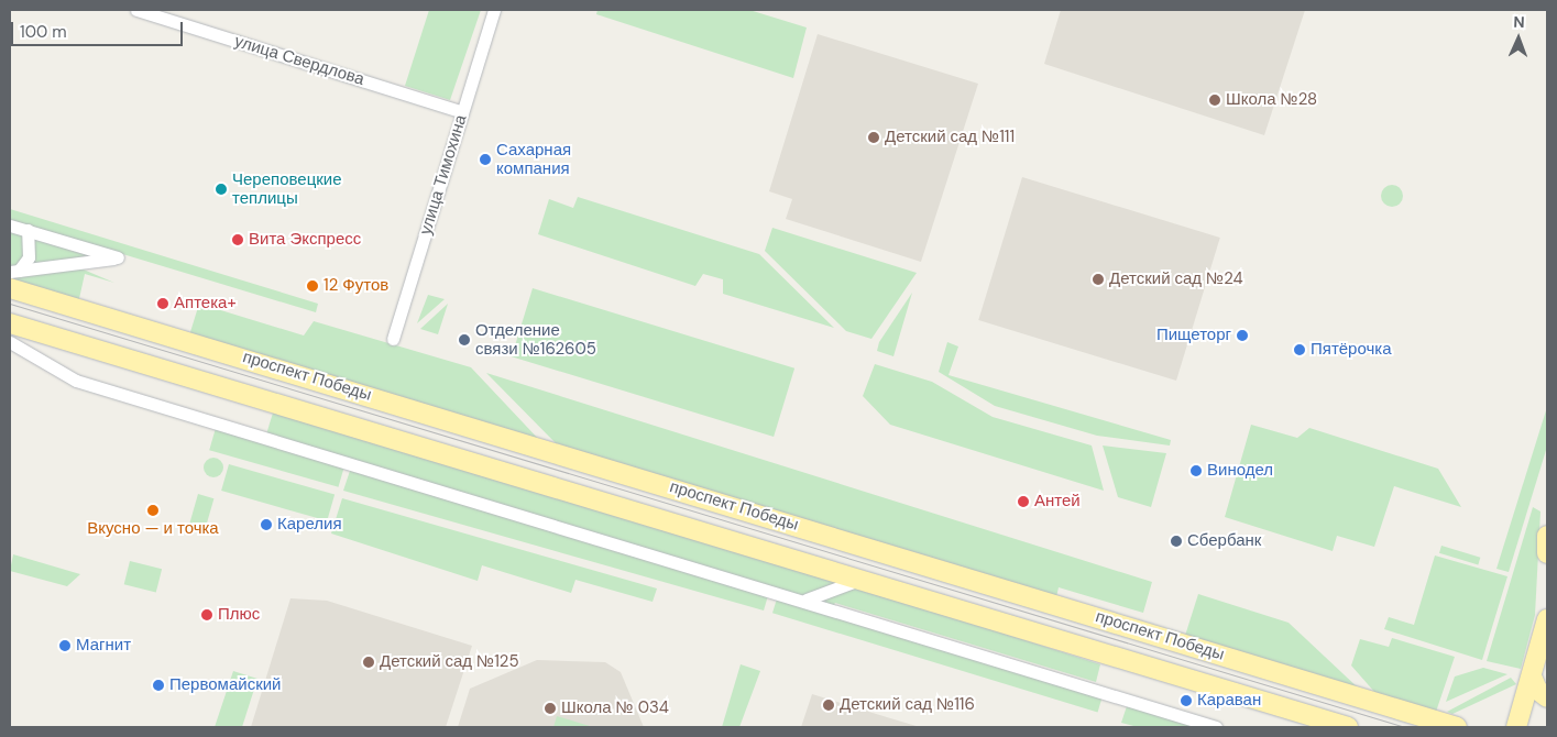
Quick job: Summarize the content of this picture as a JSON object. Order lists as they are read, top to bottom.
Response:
{
  "streets": {
    "main road": ["проспект Победы"],
    "street": ["улица Свердлова", "улица Тимохина"]
  },
  "crossings": [
    ["улица Свердлова", "улица Тимохина"]
  ],
  "places": [
    "Школа №28",
    "Детский сад №111",
    "Сахарная компания",
    "Череповецкие теплицы",
    "Вита Экспресс",
    "Детский сад №24",
    "12 Футов",
    "Аптека+",
    "Пищеторг",
    "Отделение связи №162605",
    "Пятёрочка",
    "Винодел",
    "Антей",
    "Вкусно — и точка",
    "Карелия",
    "Сбербанк",
    "Плюс",
    "Магнит",
    "Детский сад №125",
    "Первомайский",
    "Караван",
    "Детский сад №116",
    "Школа № 034"
  ],
  "scale_bar": "100 m",
  "north": "top"
}
